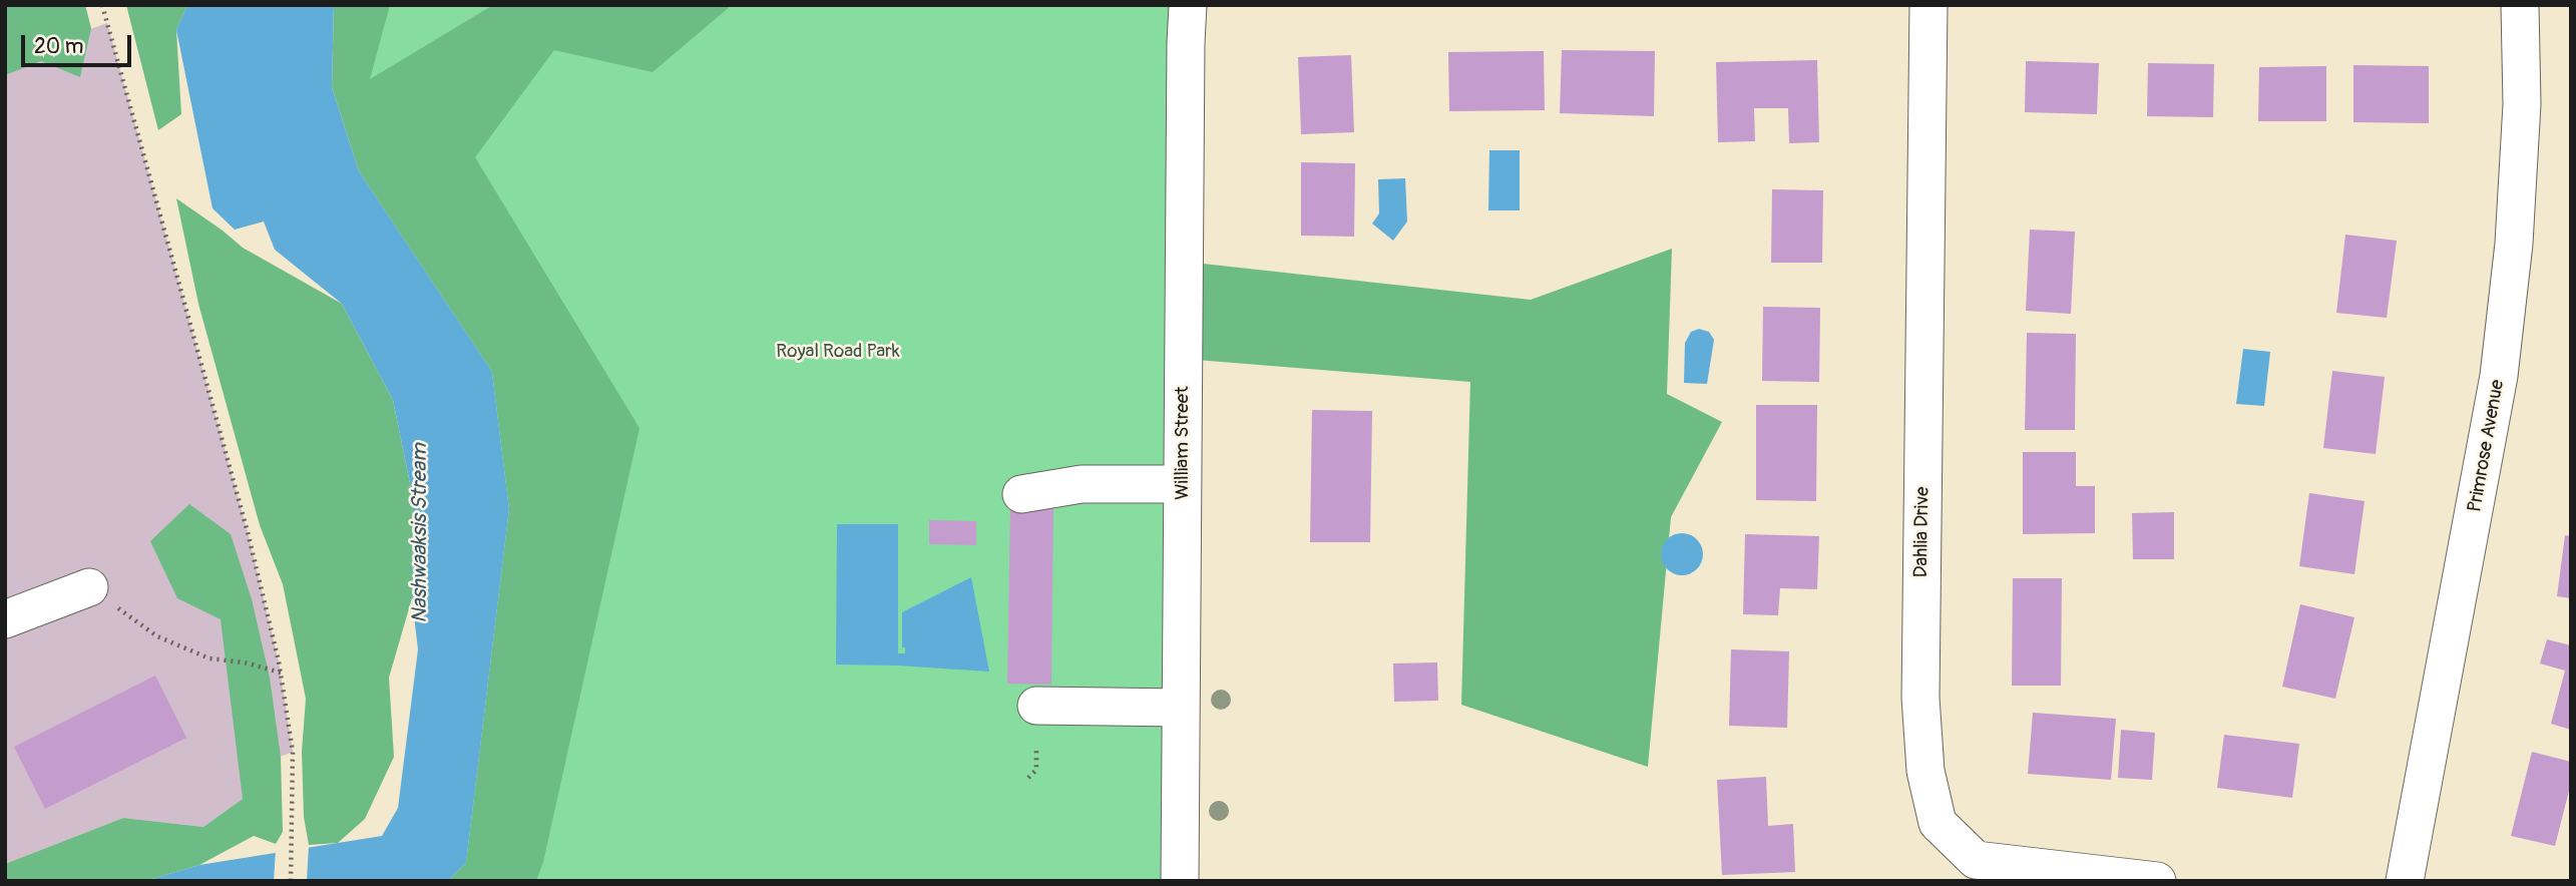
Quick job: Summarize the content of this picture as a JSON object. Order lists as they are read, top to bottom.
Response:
{
  "streets": {
    "street": ["William Street", "Primrose Avenue", "Dahlia Drive"]
  },
  "water": ["Nashwaaksis Stream"],
  "parks": ["Royal Road Park"],
  "scale_bar": "20 m"
}
